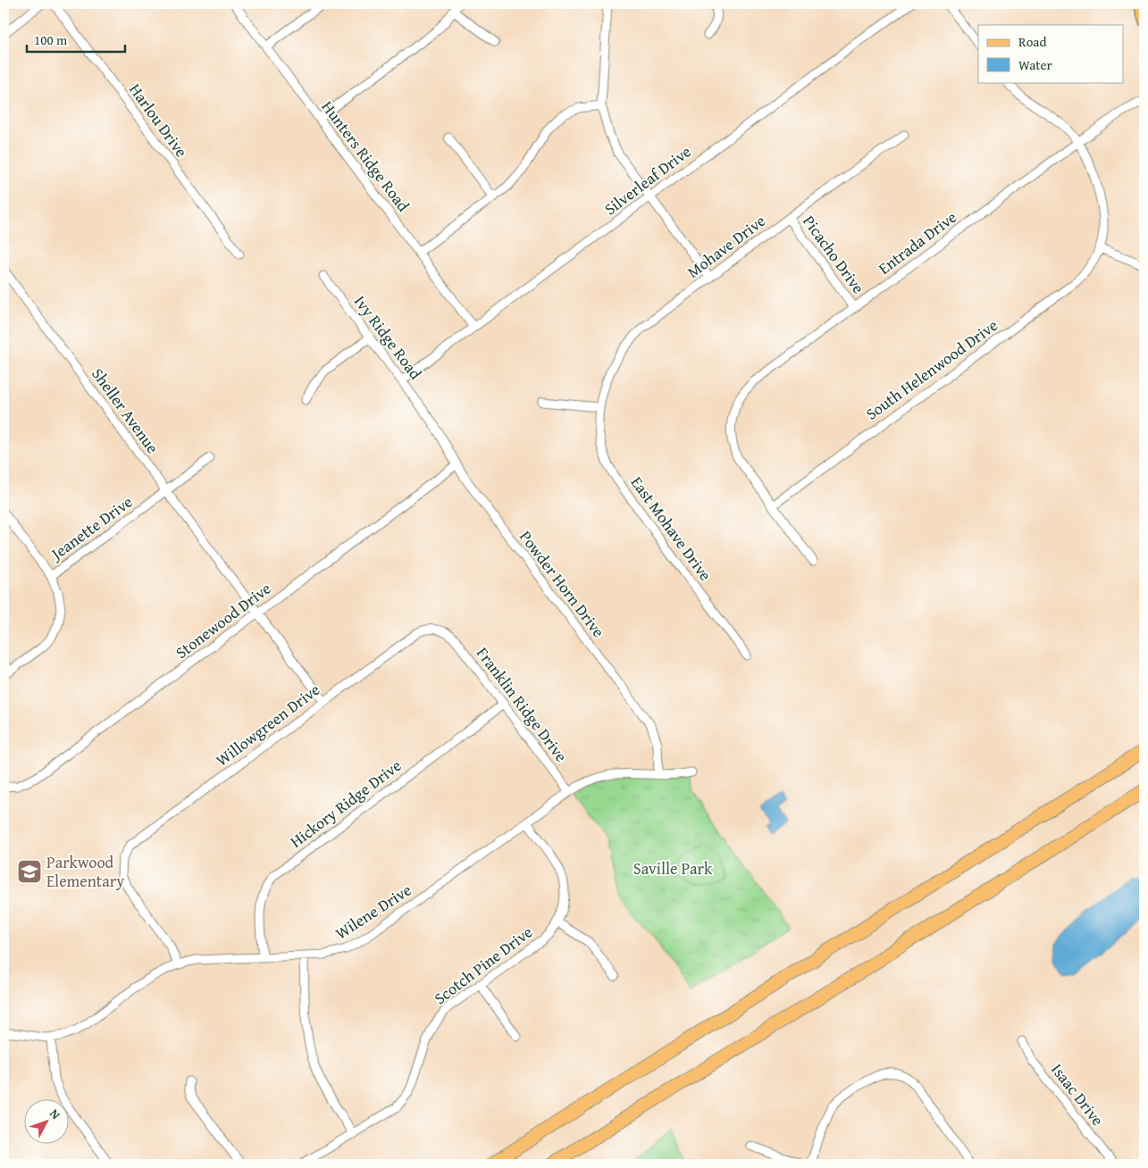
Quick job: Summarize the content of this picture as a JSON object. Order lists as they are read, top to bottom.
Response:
{
  "streets": {
    "street": [
      "Harlou Drive",
      "Hunters Ridge Road",
      "Silverleaf Drive",
      "Entrada Drive",
      "Mohave Drive",
      "Picacho Drive",
      "Ivy Ridge Road",
      "South Helenwood Drive",
      "Sheller Avenue",
      "Jeanette Drive",
      "East Mohave Drive",
      "Powder Horn Drive",
      "Stonewood Drive",
      "Franklin Ridge Drive",
      "Willowgreen Drive",
      "Hickory Ridge Drive",
      "Wilene Drive",
      "Scotch Pine Drive",
      "Isaac Drive"
    ]
  },
  "crossings": [
    ["Hunters Ridge Road", "Silverleaf Drive"],
    ["Silverleaf Drive", "Ivy Ridge Road"],
    ["Entrada Drive", "Picacho Drive"],
    ["Entrada Drive", "South Helenwood Drive"],
    ["Mohave Drive", "Picacho Drive"],
    ["Mohave Drive", "East Mohave Drive"],
    ["Ivy Ridge Road", "Powder Horn Drive"],
    ["Sheller Avenue", "Jeanette Drive"],
    ["Sheller Avenue", "Stonewood Drive"],
    ["Sheller Avenue", "Willowgreen Drive"],
    ["Powder Horn Drive", "Stonewood Drive"],
    ["Powder Horn Drive", "Wilene Drive"],
    ["Franklin Ridge Drive", "Willowgreen Drive"],
    ["Franklin Ridge Drive", "Hickory Ridge Drive"],
    ["Franklin Ridge Drive", "Wilene Drive"],
    ["Willowgreen Drive", "Wilene Drive"],
    ["Hickory Ridge Drive", "Wilene Drive"],
    ["Wilene Drive", "Scotch Pine Drive"]
  ],
  "parks": ["Saville Park"],
  "places": {
    "school or university": ["Parkwood Elementary"]
  },
  "legend": ["Road", "Water"],
  "scale_bar": "100 m",
  "north": "top right"
}
